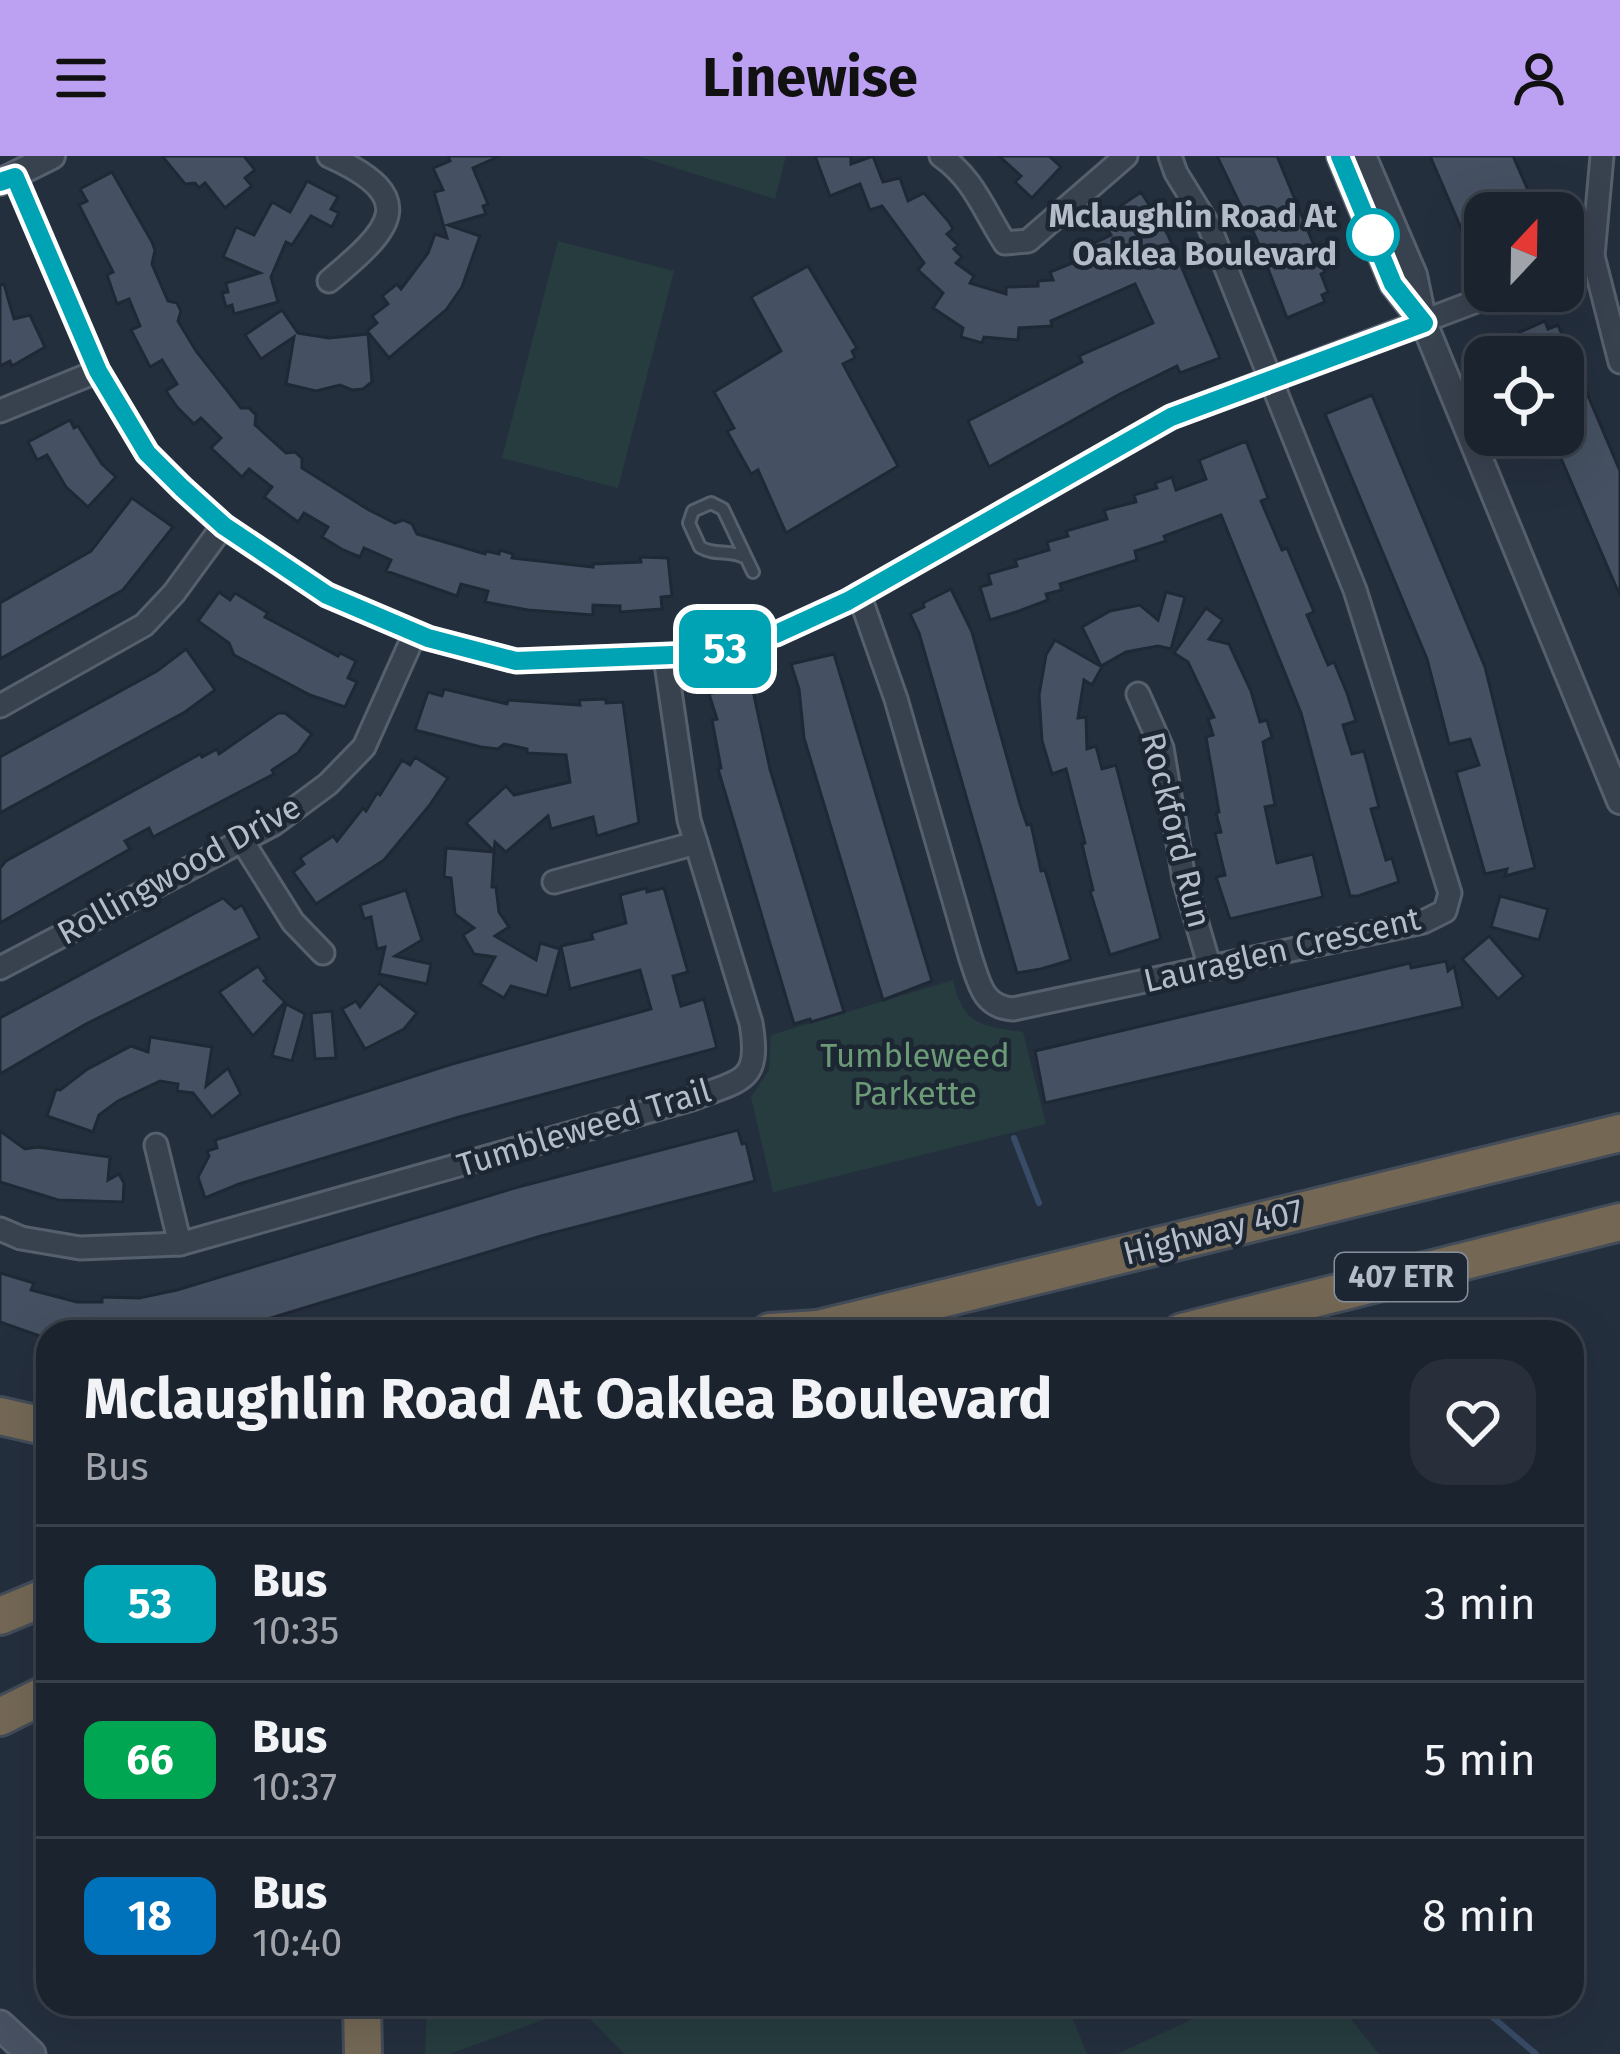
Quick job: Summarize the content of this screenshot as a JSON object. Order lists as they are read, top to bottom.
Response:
{
  "streets": {
    "highway": ["Highway 407", "407 ETR"],
    "street": [
      "Rockford Run",
      "Rollingwood Drive",
      "Lauraglen Crescent",
      "Tumbleweed Trail"
    ]
  },
  "crossings": [
    ["Rockford Run", "Lauraglen Crescent"]
  ],
  "parks": ["Tumbleweed Parkette"],
  "places": ["Mclaughlin Road At Oaklea Boulevard"],
  "lines": ["bus line 53"],
  "north": "top",
  "page": {
    "header": "Linewise",
    "on_map": "53",
    "heading": ["Mclaughlin Road At Oaklea Boulevard", "Bus"],
    "list": [
      {
        "mark": "53",
        "name": "Bus",
        "note": "10:35",
        "value": "3 min"
      },
      {
        "mark": "66",
        "name": "Bus",
        "note": "10:37",
        "value": "5 min"
      },
      {
        "mark": "18",
        "name": "Bus",
        "note": "10:40",
        "value": "8 min"
      }
    ]
  }
}
